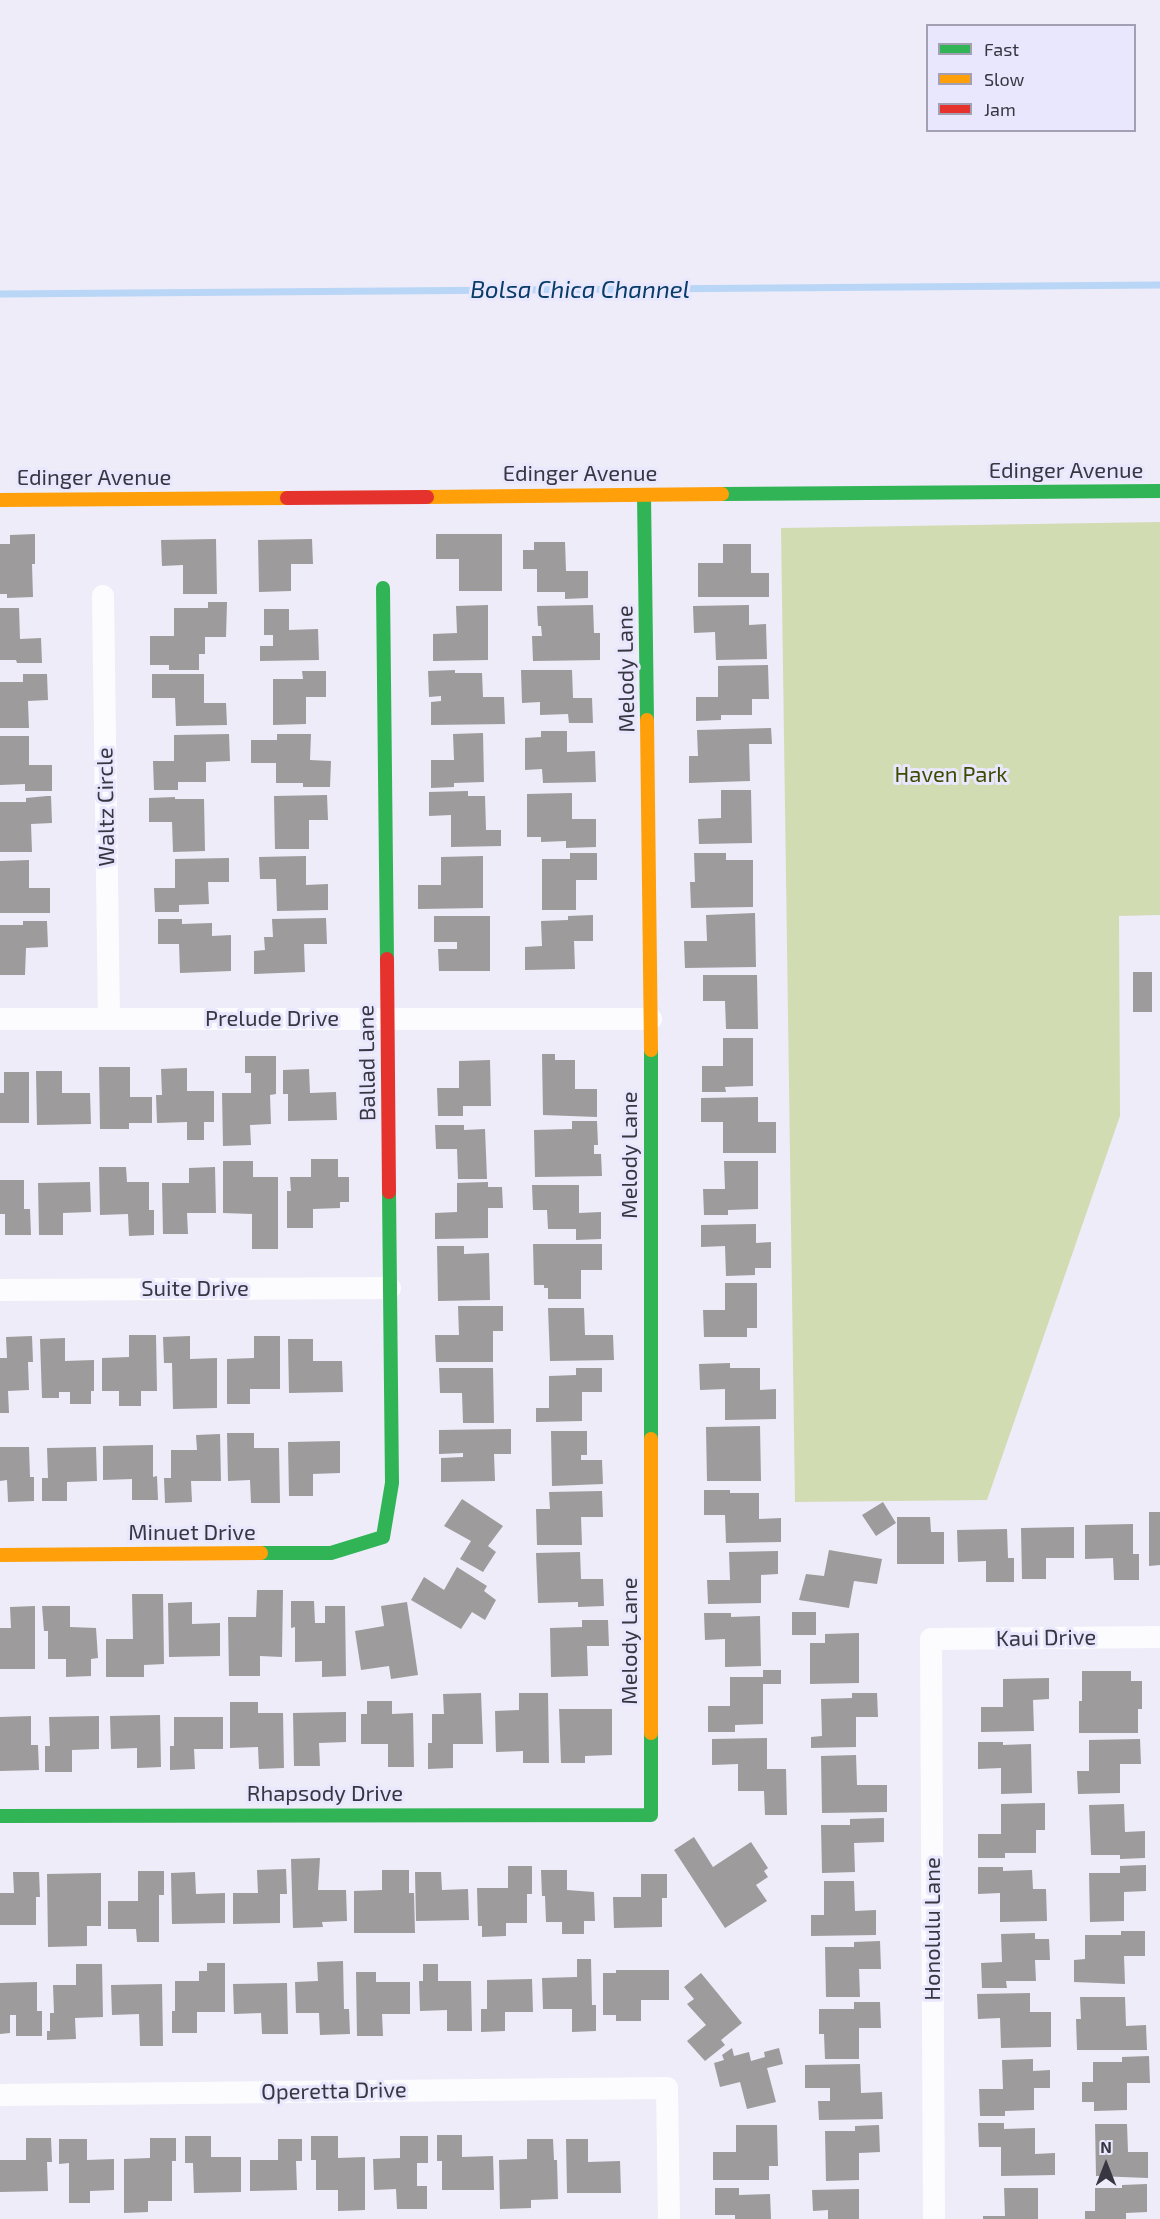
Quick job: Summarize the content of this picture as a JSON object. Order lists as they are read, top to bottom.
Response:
{
  "streets": {
    "street": [
      "Edinger Avenue",
      "Melody Lane",
      "Waltz Circle",
      "Prelude Drive",
      "Ballad Lane",
      "Suite Drive",
      "Minuet Drive",
      "Kaui Drive",
      "Rhapsody Drive",
      "Honolulu Lane",
      "Operetta Drive"
    ]
  },
  "crossings": [
    ["Edinger Avenue", "Melody Lane"],
    ["Melody Lane", "Prelude Drive"],
    ["Melody Lane", "Rhapsody Drive"],
    ["Waltz Circle", "Prelude Drive"],
    ["Prelude Drive", "Ballad Lane"],
    ["Ballad Lane", "Suite Drive"],
    ["Ballad Lane", "Minuet Drive"],
    ["Kaui Drive", "Honolulu Lane"]
  ],
  "water": ["Bolsa Chica Channel"],
  "parks": ["Haven Park"],
  "legend": ["Fast", "Slow", "Jam"],
  "north": "top"
}
